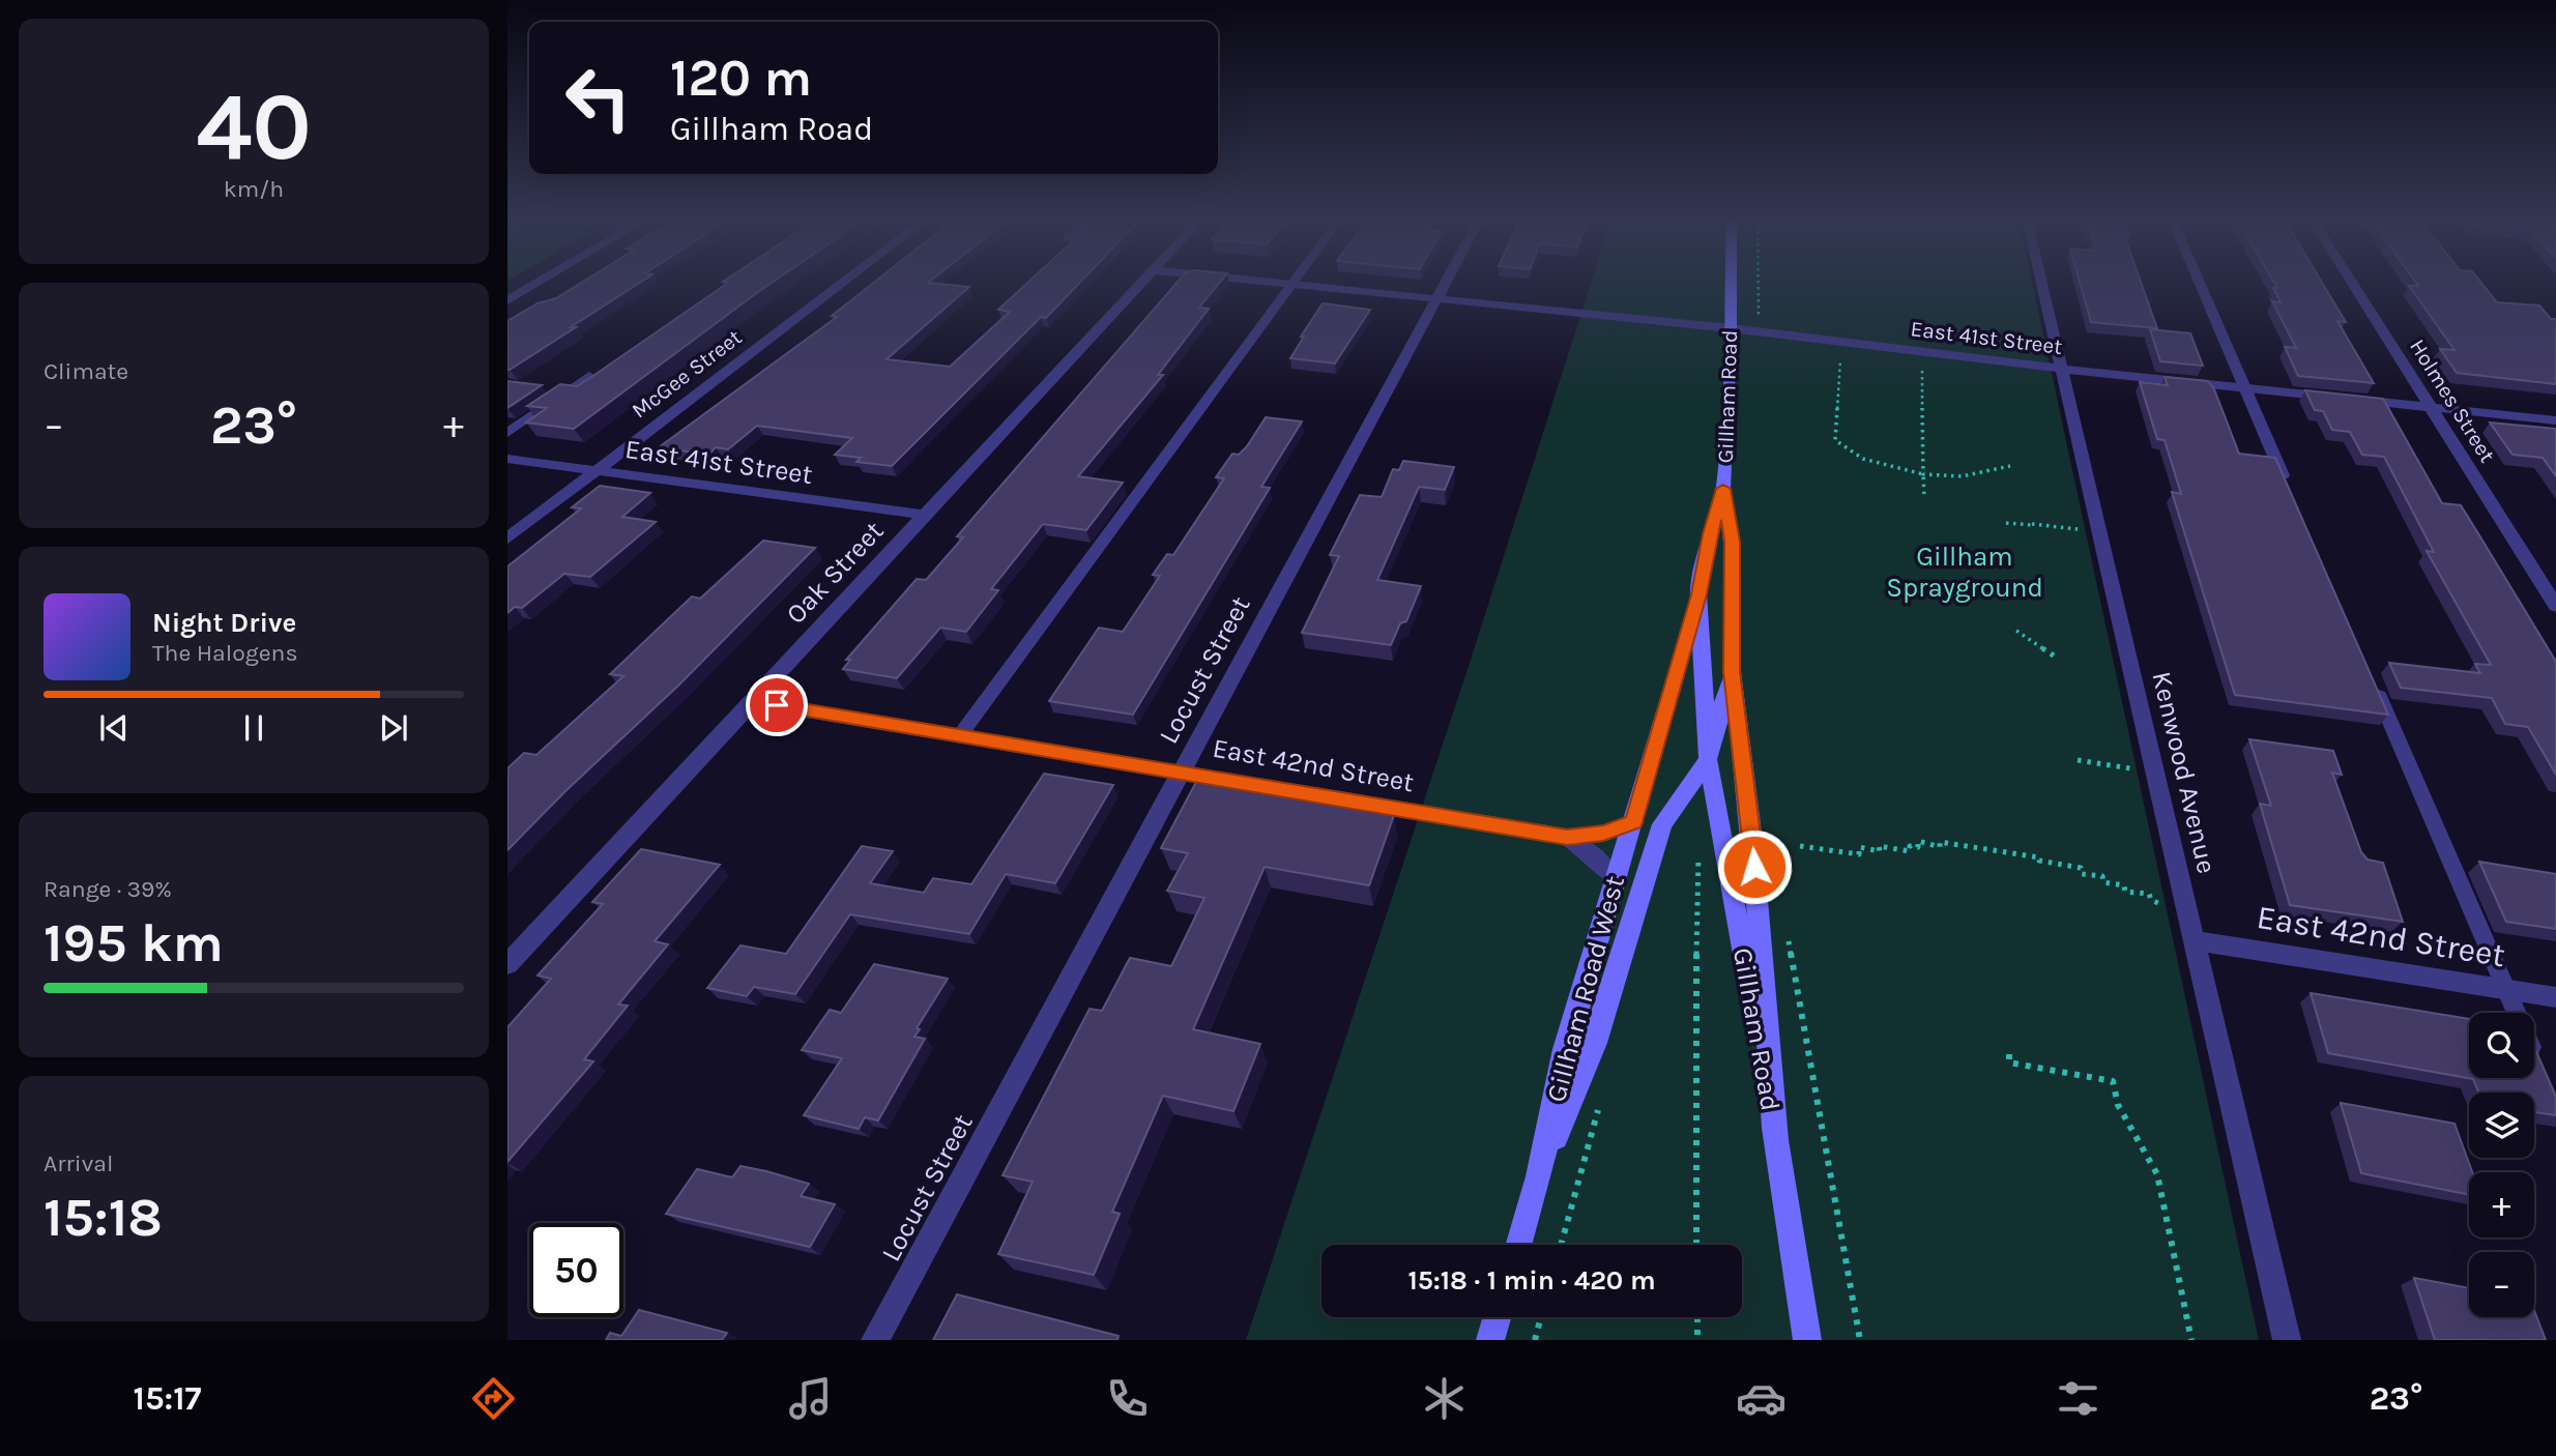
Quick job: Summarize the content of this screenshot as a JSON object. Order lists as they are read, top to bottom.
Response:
{
  "streets": {
    "main road": ["Gillham Road", "Gillham Road West"],
    "street": [
      "East 41st Street",
      "McGee Street",
      "Holmes Street",
      "Oak Street",
      "Locust Street",
      "East 42nd Street",
      "Kenwood Avenue"
    ]
  },
  "crossings": [
    ["East 41st Street", "McGee Street"],
    ["East 41st Street", "Gillham Road"],
    ["East 41st Street", "Holmes Street"],
    ["East 41st Street", "Oak Street"],
    ["East 41st Street", "Locust Street"],
    ["East 41st Street", "Kenwood Avenue"],
    ["Gillham Road", "Gillham Road West"],
    ["Oak Street", "East 42nd Street"],
    ["Locust Street", "East 42nd Street"],
    ["East 42nd Street", "Kenwood Avenue"],
    ["East 42nd Street", "Gillham Road West"]
  ],
  "parks": ["Gillham Sprayground"],
  "page": {
    "tile": [
      ["40", "km/h"],
      "Climate",
      ["Range · 39%", "195 km"],
      ["Arrival", "15:18"]
    ],
    "turn": ["120 m", "Gillham Road"],
    "heat": ["−", "23°", "+"],
    "song": ["Night Drive", "The Halogens"],
    "map_buttons": ["+", "−"],
    "limit": "50",
    "trip": "15:18 · 1 min · 420 m",
    "tabs": ["15:17", "23°"]
  }
}
